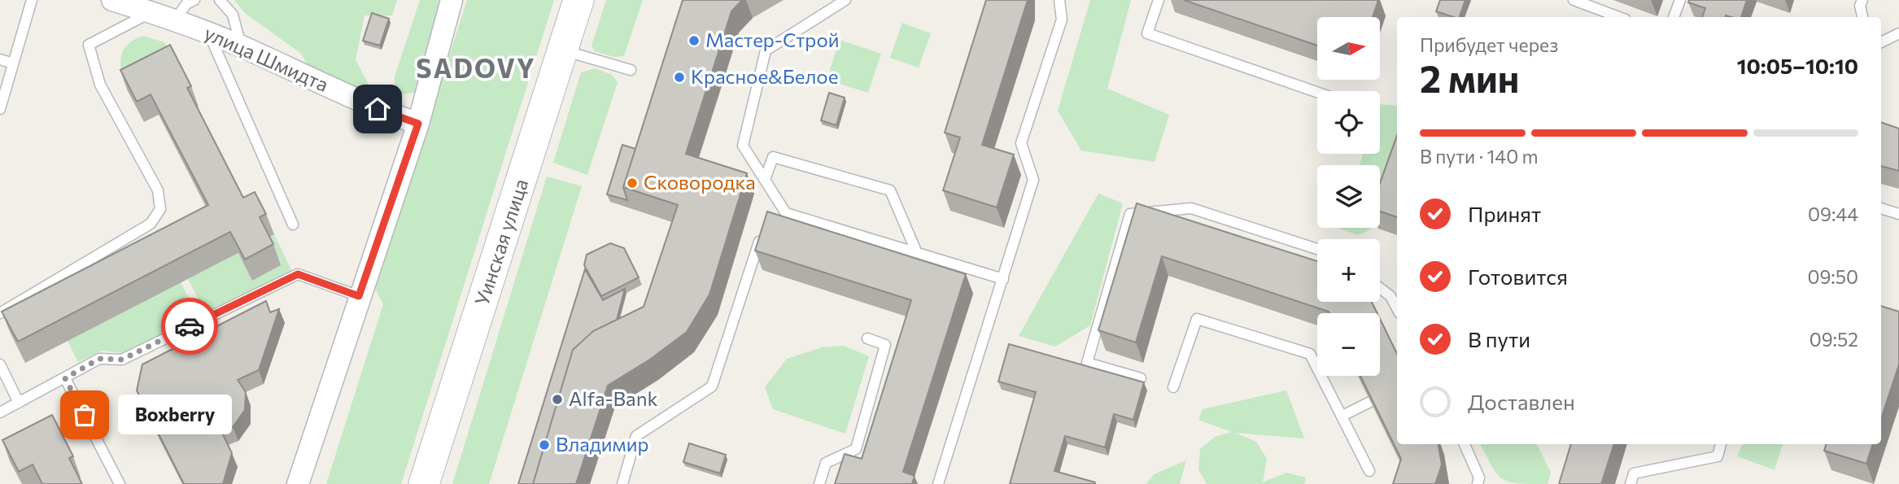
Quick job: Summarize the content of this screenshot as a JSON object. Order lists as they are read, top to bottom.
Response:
{
  "streets": {
    "main road": ["Уинская улица"],
    "street": ["улица Шмидта"]
  },
  "districts": ["SADOVY"],
  "places": [
    "Мастер-Строй",
    "Красное&Белое",
    "Сковородка",
    "Alfa-Bank",
    "Boxberry",
    "Владимир"
  ],
  "north": "right",
  "page": {
    "map_buttons": ["+", "−"],
    "heading": ["2 мин", "Прибудет через", "10:05–10:10"],
    "bar": "В пути · 140 m",
    "list": [
      ["Принят", "09:44"],
      ["Готовится", "09:50"],
      ["В пути", "09:52"],
      "Доставлен"
    ],
    "bubble": "Boxberry"
  }
}
